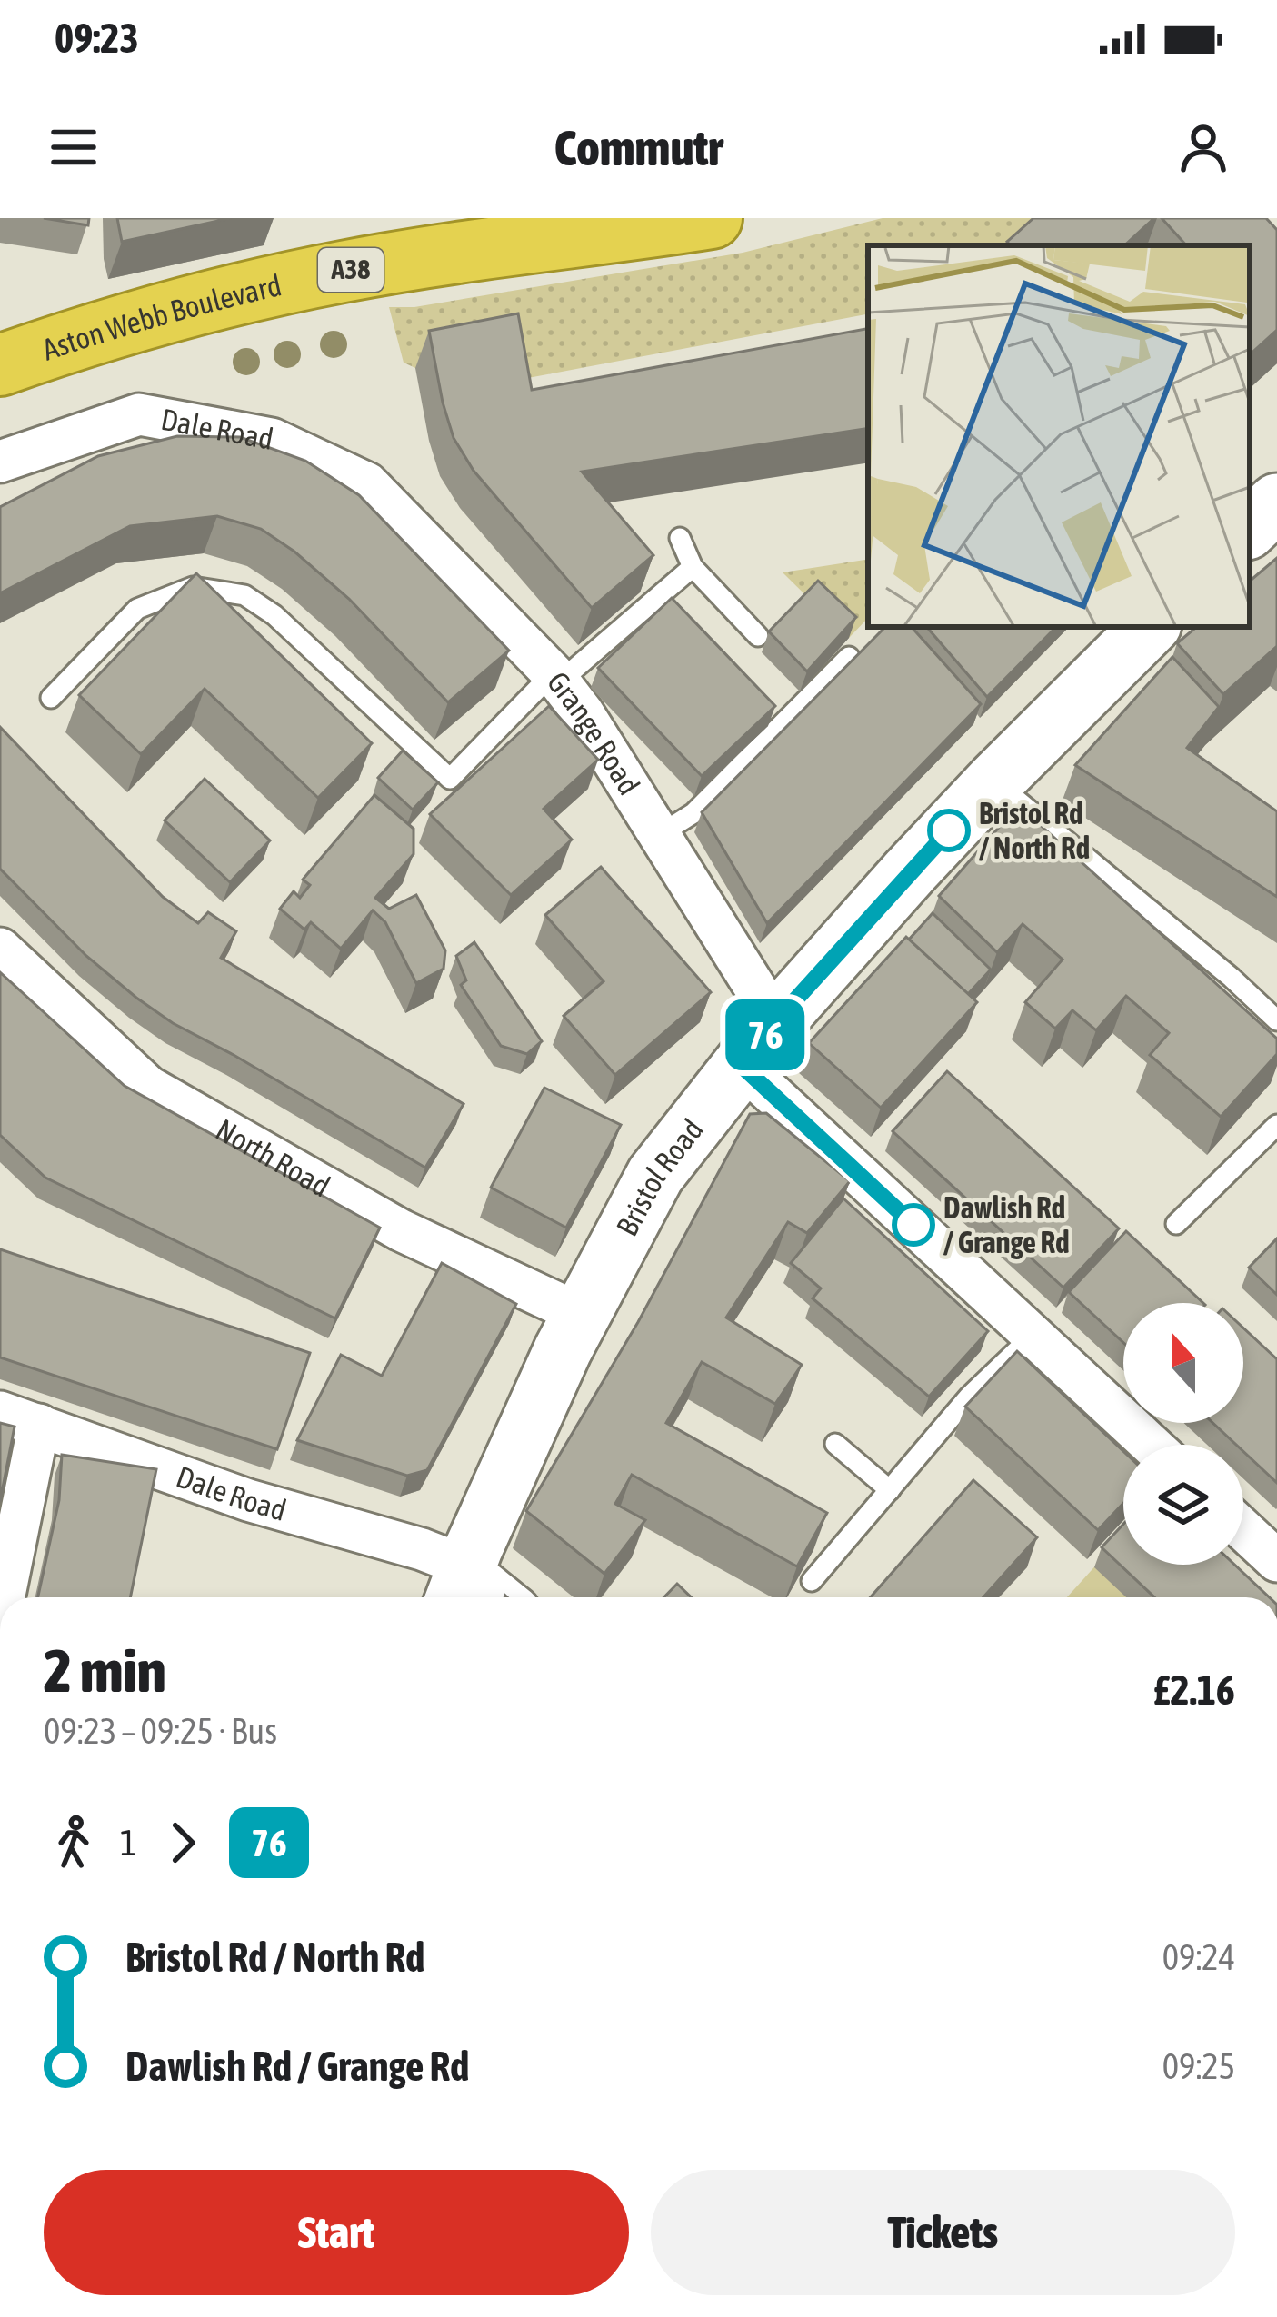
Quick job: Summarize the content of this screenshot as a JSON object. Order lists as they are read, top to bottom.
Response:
{
  "streets": {
    "highway": ["A38", "Aston Webb Boulevard"],
    "main road": ["Bristol Road"],
    "street": ["Dale Road", "Grange Road", "North Road"]
  },
  "crossings": [
    ["Dale Road", "Grange Road"],
    ["Dale Road", "Bristol Road"],
    ["Grange Road", "Bristol Road"],
    ["North Road", "Bristol Road"]
  ],
  "places": ["Bristol Rd / North Rd", "Dawlish Rd / Grange Rd"],
  "lines": ["bus line 76"],
  "north": "top",
  "page": {
    "status": "09:23",
    "header": "Commutr",
    "on_map": "76",
    "heading": ["2 min", "09:23 – 09:25 · Bus", "£2.16"],
    "legs": ["1", "76"],
    "list": [
      {
        "name": "Bristol Rd / North Rd",
        "value": "09:24"
      },
      {
        "name": "Dawlish Rd / Grange Rd",
        "value": "09:25"
      }
    ],
    "buttons": ["Start", "Tickets"]
  }
}
